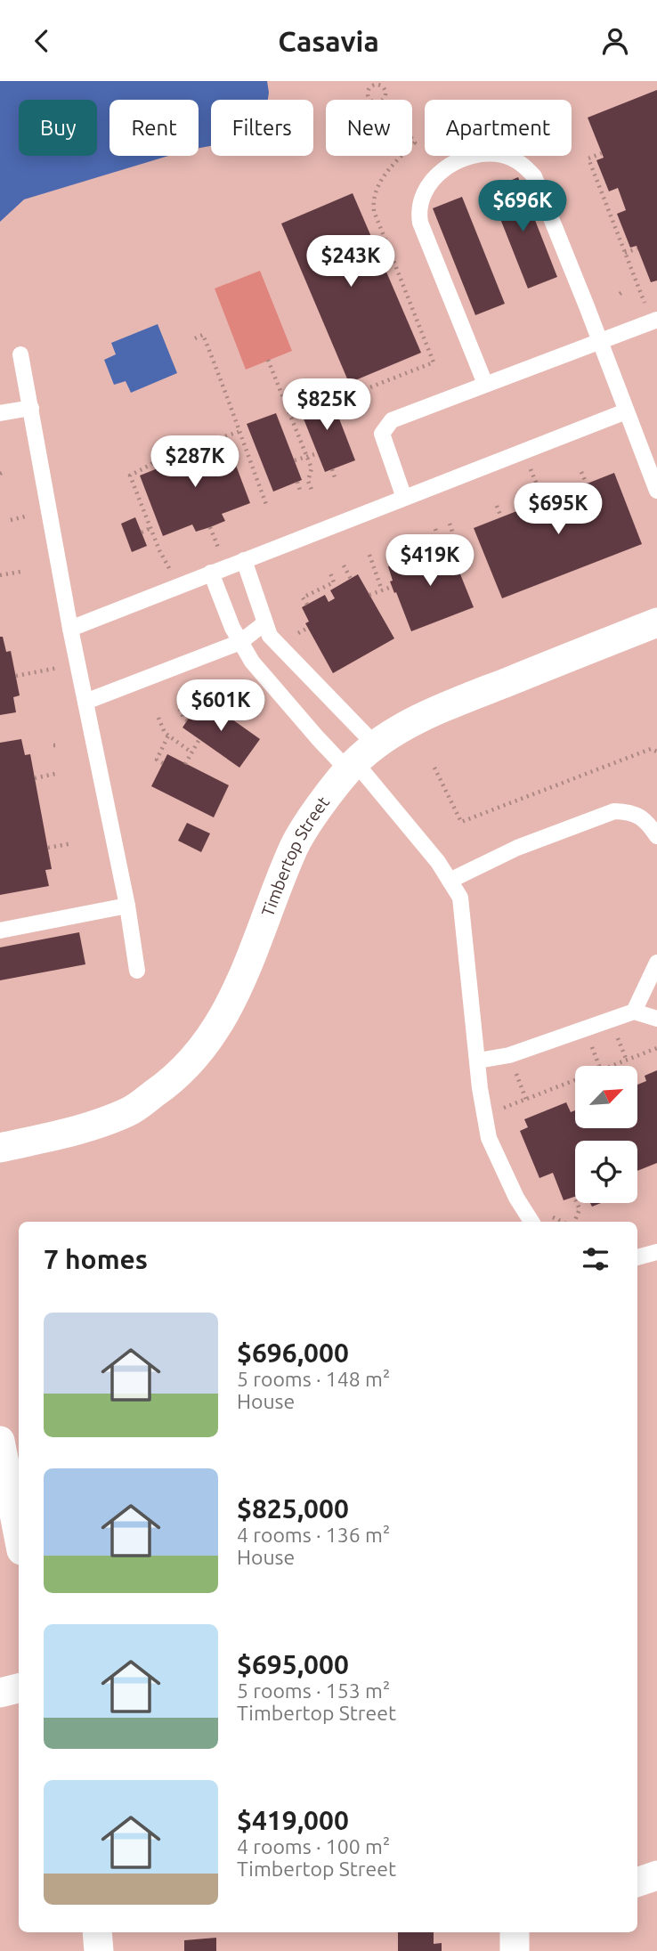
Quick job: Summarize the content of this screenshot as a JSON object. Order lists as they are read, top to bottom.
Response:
{
  "streets": {
    "street": ["Timbertop Street"]
  },
  "north": "top right",
  "page": {
    "header": "Casavia",
    "chip": [
      "Buy",
      "Rent",
      "Filters",
      "New",
      "Apartment"
    ],
    "price": [
      "$696K",
      "$243K",
      "$825K",
      "$287K",
      "$695K",
      "$419K",
      "$601K"
    ],
    "heading": "7 homes",
    "list": [
      {
        "name": "$696,000",
        "note": "5 rooms · 148 m² · House"
      },
      {
        "name": "$825,000",
        "note": "4 rooms · 136 m² · House"
      },
      {
        "name": "$695,000",
        "note": "5 rooms · 153 m² · Timbertop Street"
      },
      {
        "name": "$419,000",
        "note": "4 rooms · 100 m² · Timbertop Street"
      }
    ]
  }
}
